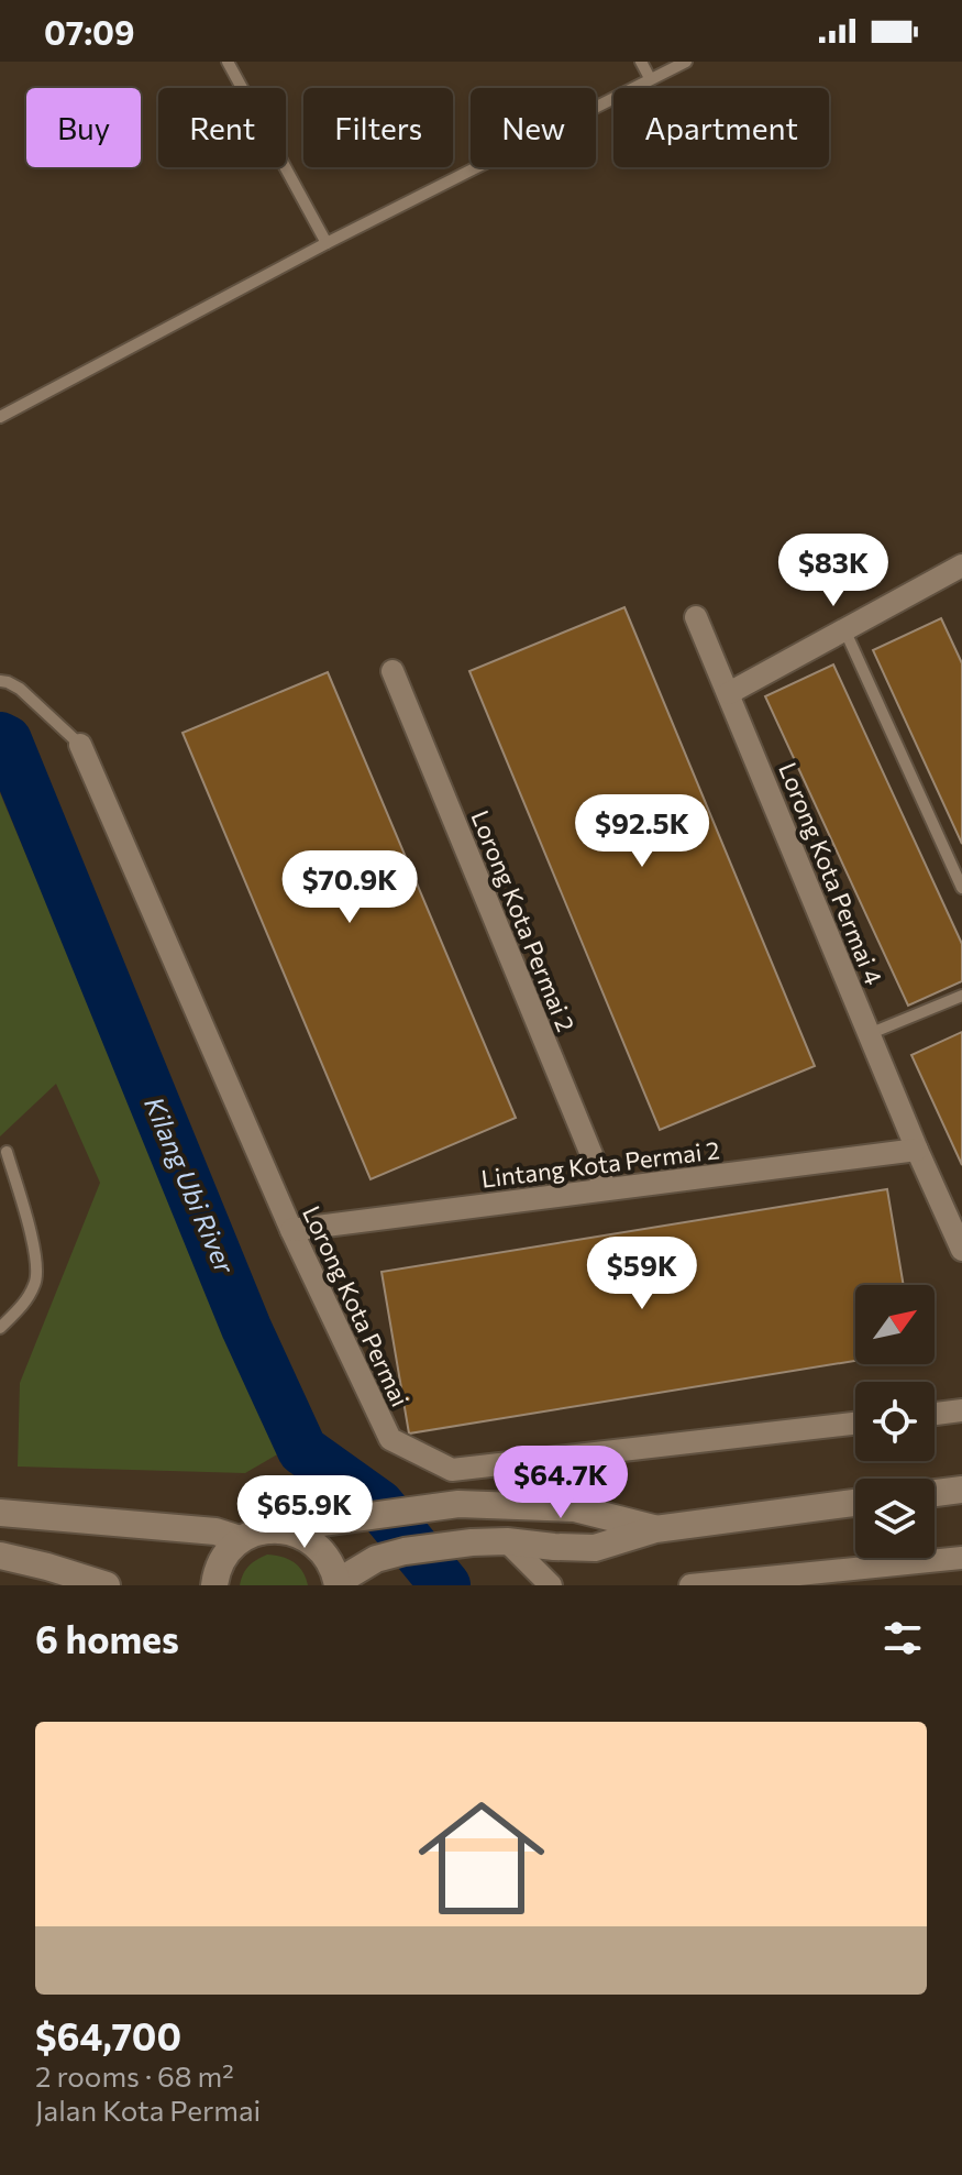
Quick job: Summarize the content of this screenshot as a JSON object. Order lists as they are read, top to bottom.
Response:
{
  "streets": {
    "street": [
      "Lorong Kota Permai 4",
      "Lorong Kota Permai 2",
      "Lintang Kota Permai 2",
      "Lorong Kota Permai"
    ]
  },
  "crossings": [
    ["Lorong Kota Permai 4", "Lintang Kota Permai 2"],
    ["Lorong Kota Permai 2", "Lintang Kota Permai 2"],
    ["Lintang Kota Permai 2", "Lorong Kota Permai"]
  ],
  "water": ["Kilang Ubi River"],
  "north": "top right",
  "page": {
    "status": "07:09",
    "chip": [
      "Buy",
      "Rent",
      "Filters",
      "New",
      "Apartment"
    ],
    "price": [
      "$83K",
      "$92.5K",
      "$70.9K",
      "$59K",
      "$64.7K",
      "$65.9K"
    ],
    "heading": "6 homes",
    "list": [
      {
        "name": "$64,700",
        "note": "2 rooms · 68 m² · Jalan Kota Permai"
      }
    ]
  }
}
